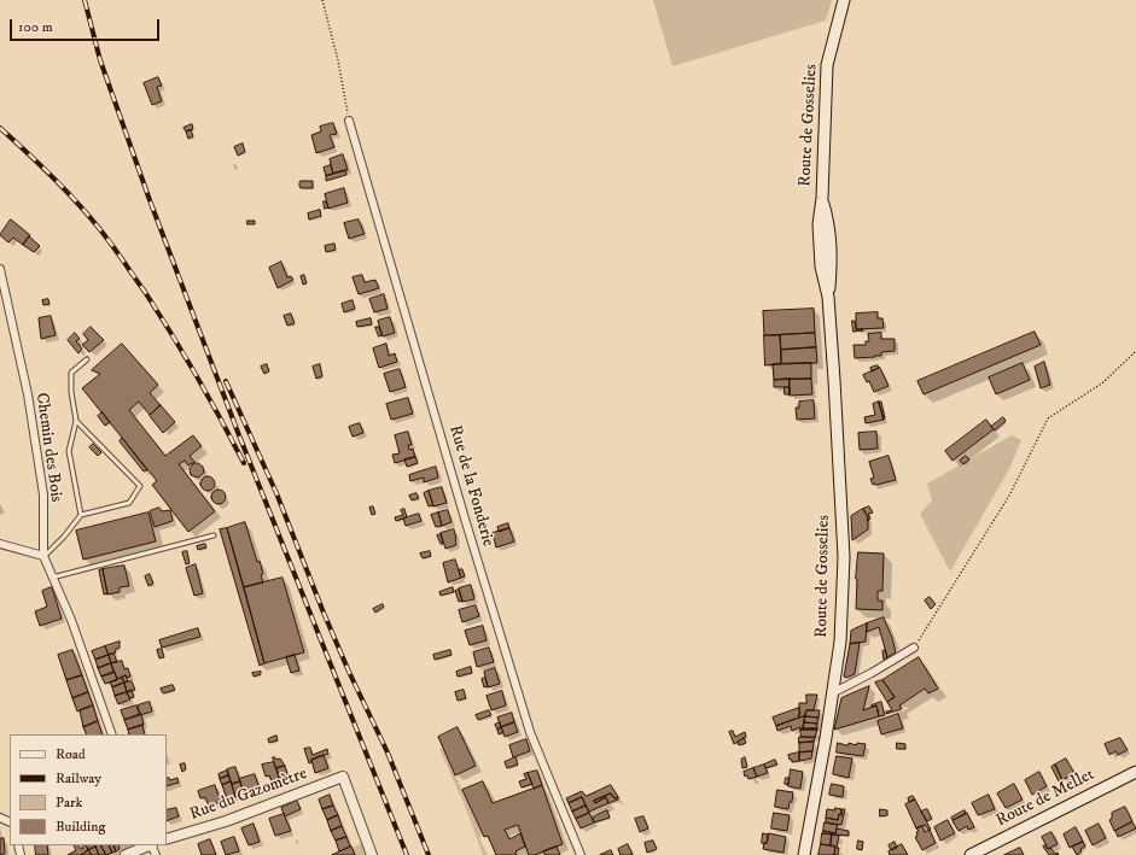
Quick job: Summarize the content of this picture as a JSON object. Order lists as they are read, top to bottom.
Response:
{
  "streets": {
    "main road": ["Route de Gosselies", "Route de Mellet"],
    "street": ["Chemin des Bois", "Rue de la Fonderie", "Rue du Gazomètre"]
  },
  "legend": [
    "Road",
    "Railway",
    "Park",
    "Building"
  ],
  "scale_bar": "100 m"
}
